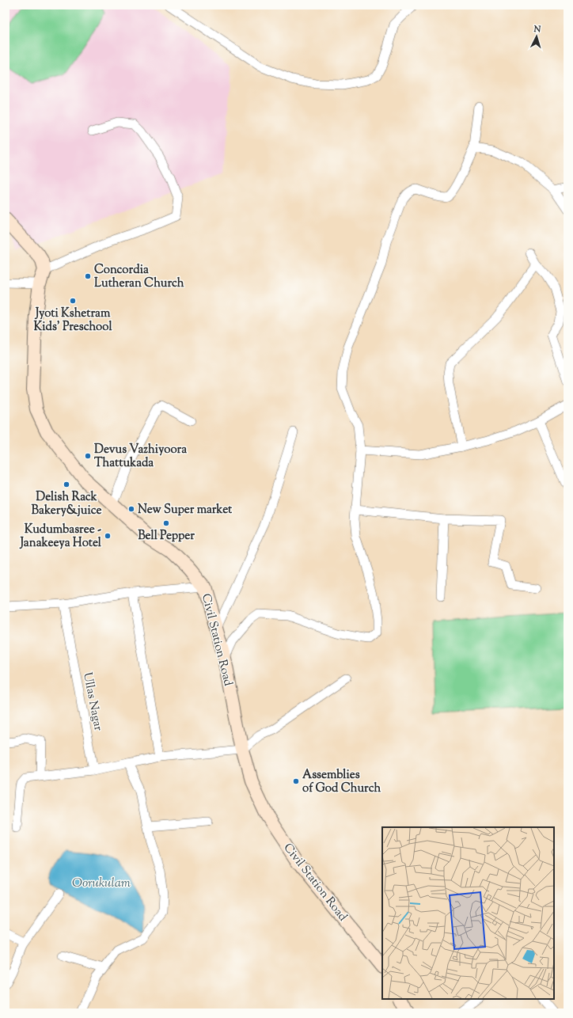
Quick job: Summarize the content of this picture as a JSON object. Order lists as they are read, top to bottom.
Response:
{
  "streets": {
    "main road": ["Civil Station Road"],
    "street": ["Ullas Nagar"]
  },
  "water": ["Oorukulam"],
  "places": [
    "Concordia Lutheran Church",
    "Jyoti Kshetram Kids' Preschool",
    "Devus Vazhiyoora Thattukada",
    "Delish Rack Bakery&juice",
    "New Super market",
    "Bell Pepper",
    "Kudumbasree - Janakeeya Hotel",
    "Assemblies of God Church"
  ],
  "north": "top"
}
